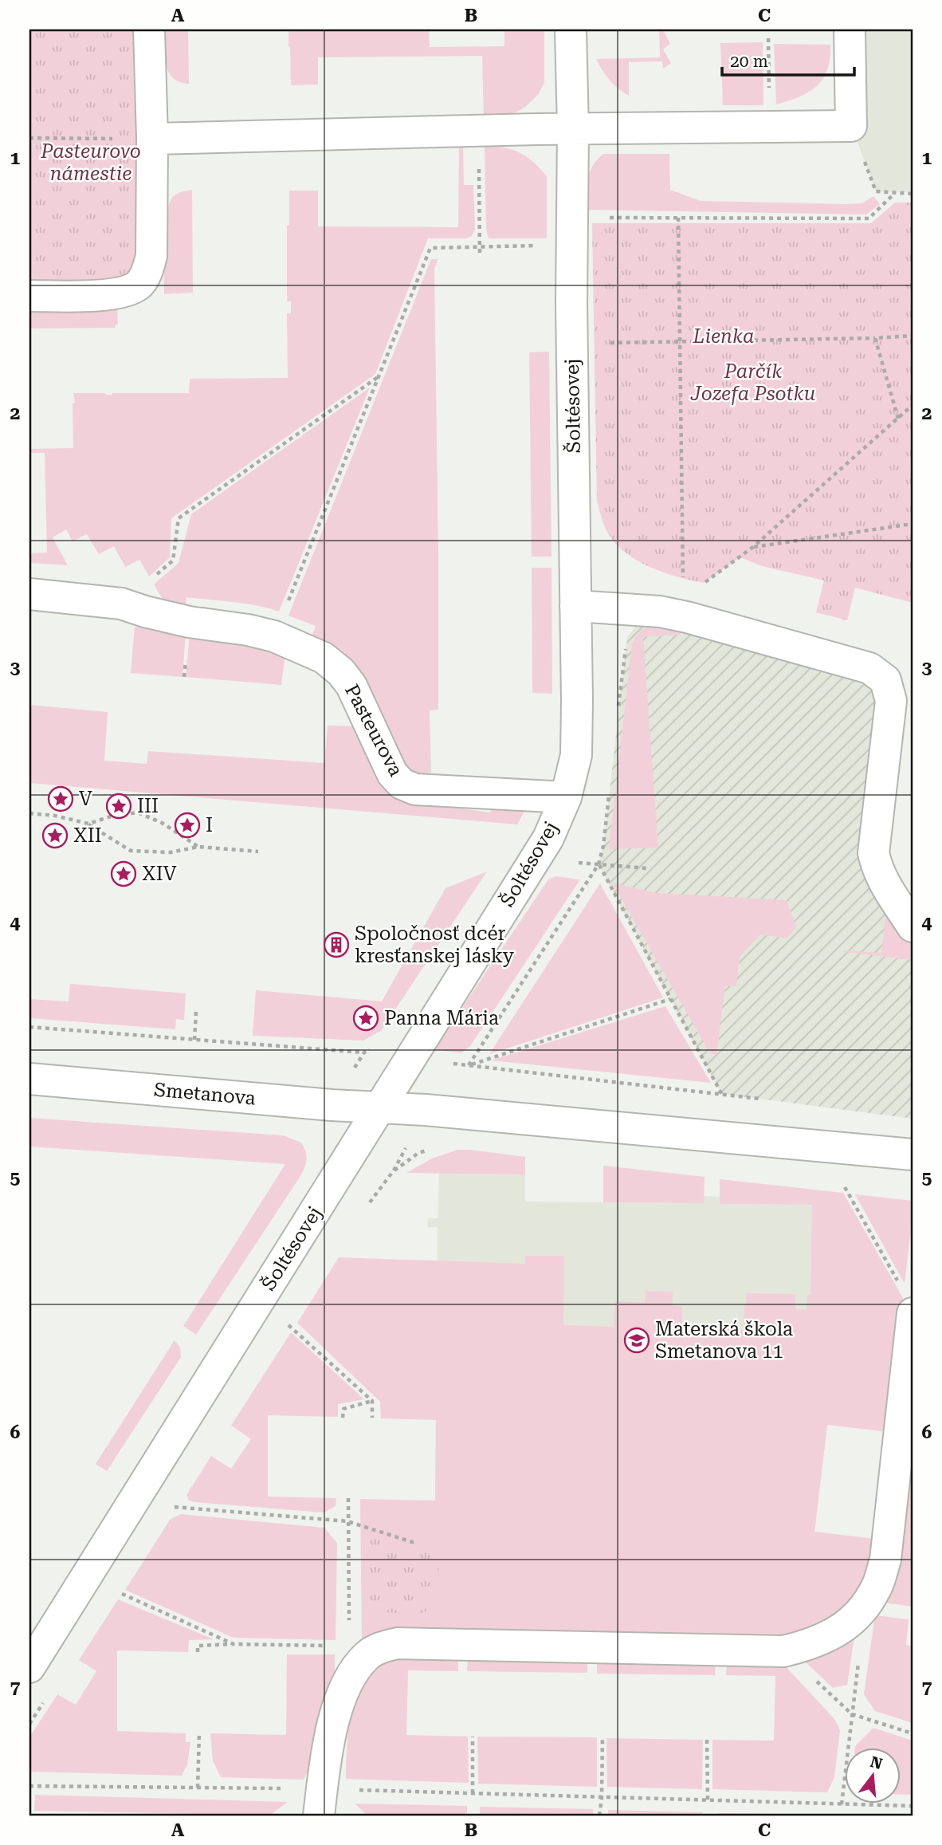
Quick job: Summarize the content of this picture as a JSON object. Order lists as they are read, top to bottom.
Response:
{
  "streets": {
    "street": ["Šoltésovej", "Pasteurova", "Smetanova"]
  },
  "crossings": [
    ["Šoltésovej", "Pasteurova"],
    ["Šoltésovej", "Smetanova"]
  ],
  "parks": ["Pasteurovo námestie", "Lienka", "Parčík Jozefa Psotku"],
  "places": {
    "place": [
      "V",
      "III",
      "I",
      "XII",
      "XIV",
      "Panna Mária"
    ],
    "building": ["Spoločnosť dcér kresťanskej lásky"],
    "school or university": ["Materská škola Smetanova 11"]
  },
  "scale_bar": "20 m",
  "north": "top",
  "grid": {
    "columns": ["A", "B", "C"],
    "rows": [
      "1",
      "2",
      "3",
      "4",
      "5",
      "6",
      "7"
    ]
  }
}
